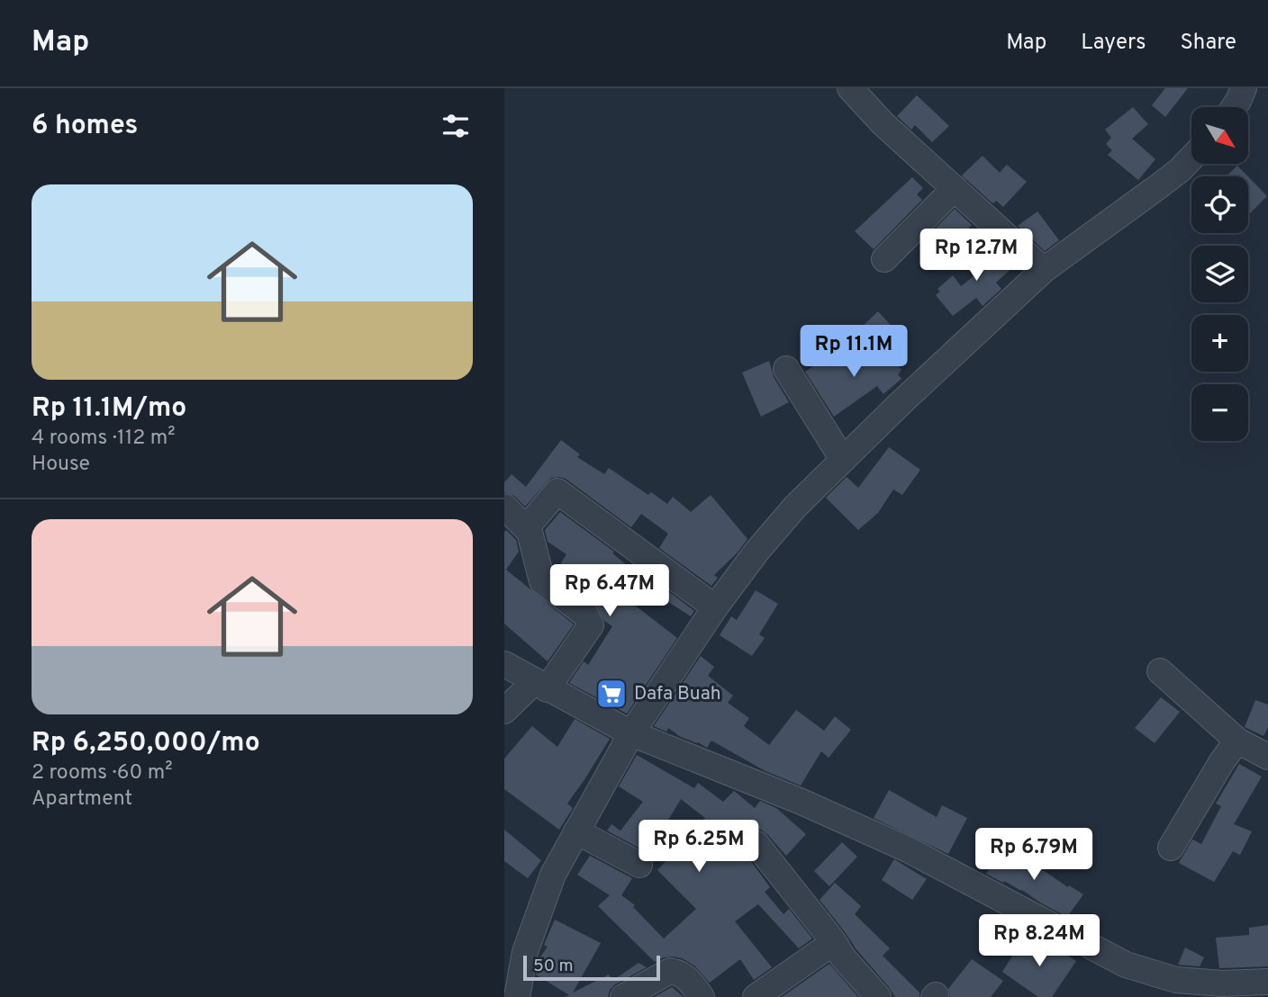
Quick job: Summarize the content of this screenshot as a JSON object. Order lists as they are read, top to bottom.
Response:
{
  "places": {
    "supermarket": ["Dafa Buah"]
  },
  "scale_bar": "50 m",
  "north": "bottom right",
  "page": {
    "header": "Map",
    "nav": ["Map", "Layers", "Share"],
    "heading": "6 homes",
    "map_buttons": ["+", "−"],
    "list": [
      {
        "name": "Rp 11.1M/mo",
        "note": "4 rooms · 112 m² · House"
      },
      {
        "name": "Rp 6,250,000/mo",
        "note": "2 rooms · 60 m² · Apartment"
      }
    ],
    "price": [
      "Rp 12.7M",
      "Rp 11.1M",
      "Rp 6.47M",
      "Rp 6.25M",
      "Rp 6.79M",
      "Rp 8.24M"
    ],
    "scale": "50 m"
  }
}
